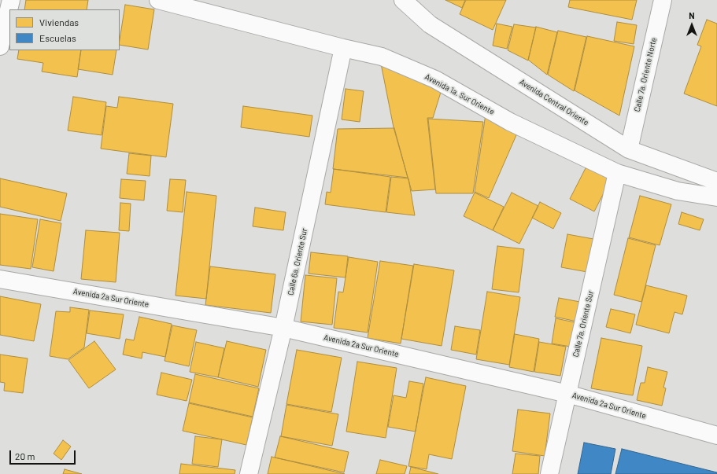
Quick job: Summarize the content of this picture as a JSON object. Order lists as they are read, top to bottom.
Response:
{
  "streets": {
    "street": [
      "Calle 7a. Oriente Norte",
      "Avenida 1a. Sur Oriente",
      "Avenida Central Oriente",
      "Calle 6a. Oriente Sur",
      "Avenida 2a Sur Oriente",
      "Calle 7a. Oriente Sur"
    ]
  },
  "crossings": [
    ["Calle 7a. Oriente Norte", "Avenida Central Oriente"],
    ["Avenida 1a. Sur Oriente", "Calle 6a. Oriente Sur"],
    ["Avenida 1a. Sur Oriente", "Calle 7a. Oriente Sur"],
    ["Calle 6a. Oriente Sur", "Avenida 2a Sur Oriente"],
    ["Avenida 2a Sur Oriente", "Calle 7a. Oriente Sur"]
  ],
  "legend": ["Viviendas", "Escuelas"],
  "scale_bar": "20 m",
  "north": "top"
}
